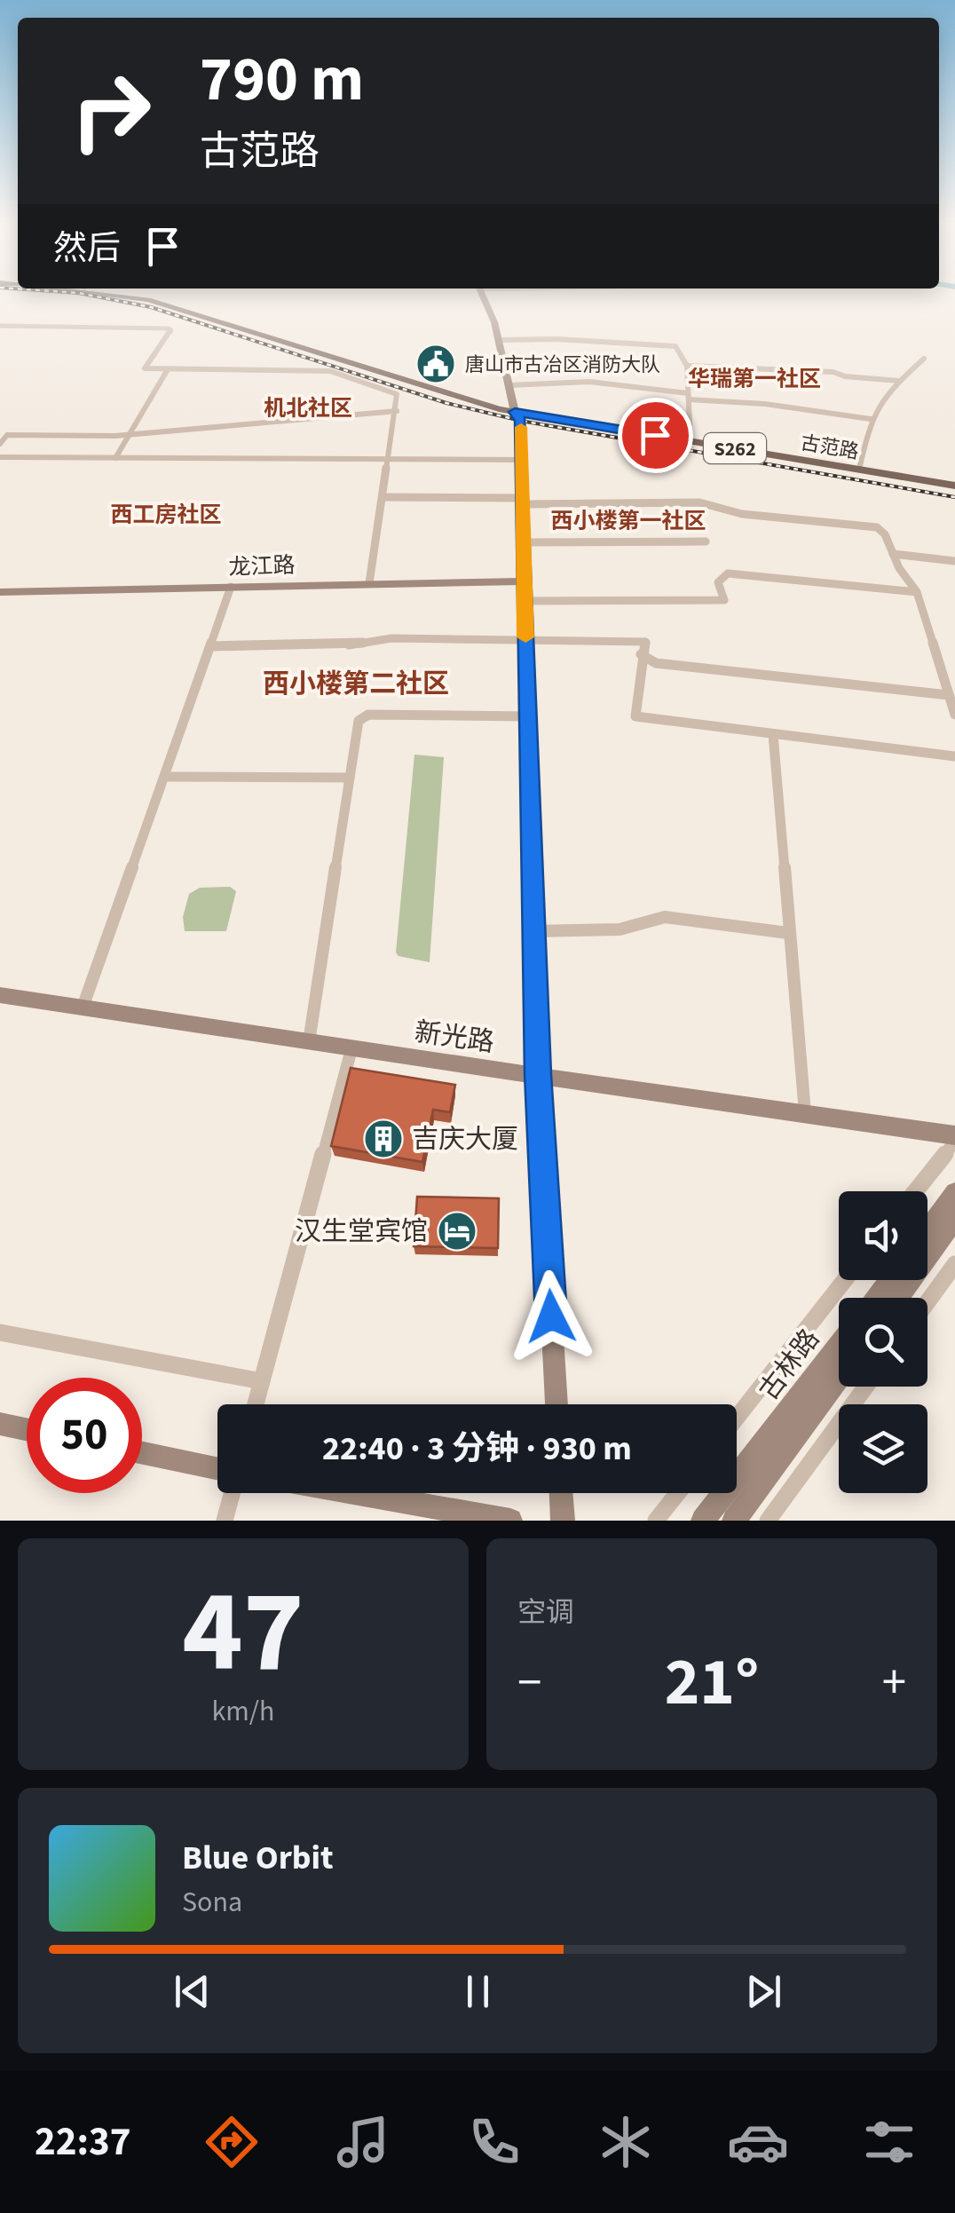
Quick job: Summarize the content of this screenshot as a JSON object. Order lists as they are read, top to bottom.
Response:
{
  "streets": {
    "main road": [
      "古范路",
      "S262",
      "龙江路",
      "新光路",
      "古林路"
    ]
  },
  "districts": [
    "华瑞第一社区",
    "机北社区",
    "西工房社区",
    "西小楼第一社区",
    "西小楼第二社区"
  ],
  "places": {
    "public building": ["唐山市古冶区消防大队"],
    "building": ["吉庆大厦"],
    "hotel": ["汉生堂宾馆"]
  },
  "page": {
    "turn": ["790 m", "古范路"],
    "then": "然后",
    "limit": "50",
    "trip": "22:40 · 3 分钟 · 930 m",
    "tile": [
      ["47", "km/h"],
      "空调"
    ],
    "heat": ["−", "21°", "+"],
    "song": ["Blue Orbit", "Sona"],
    "tabs": "22:37"
  }
}
